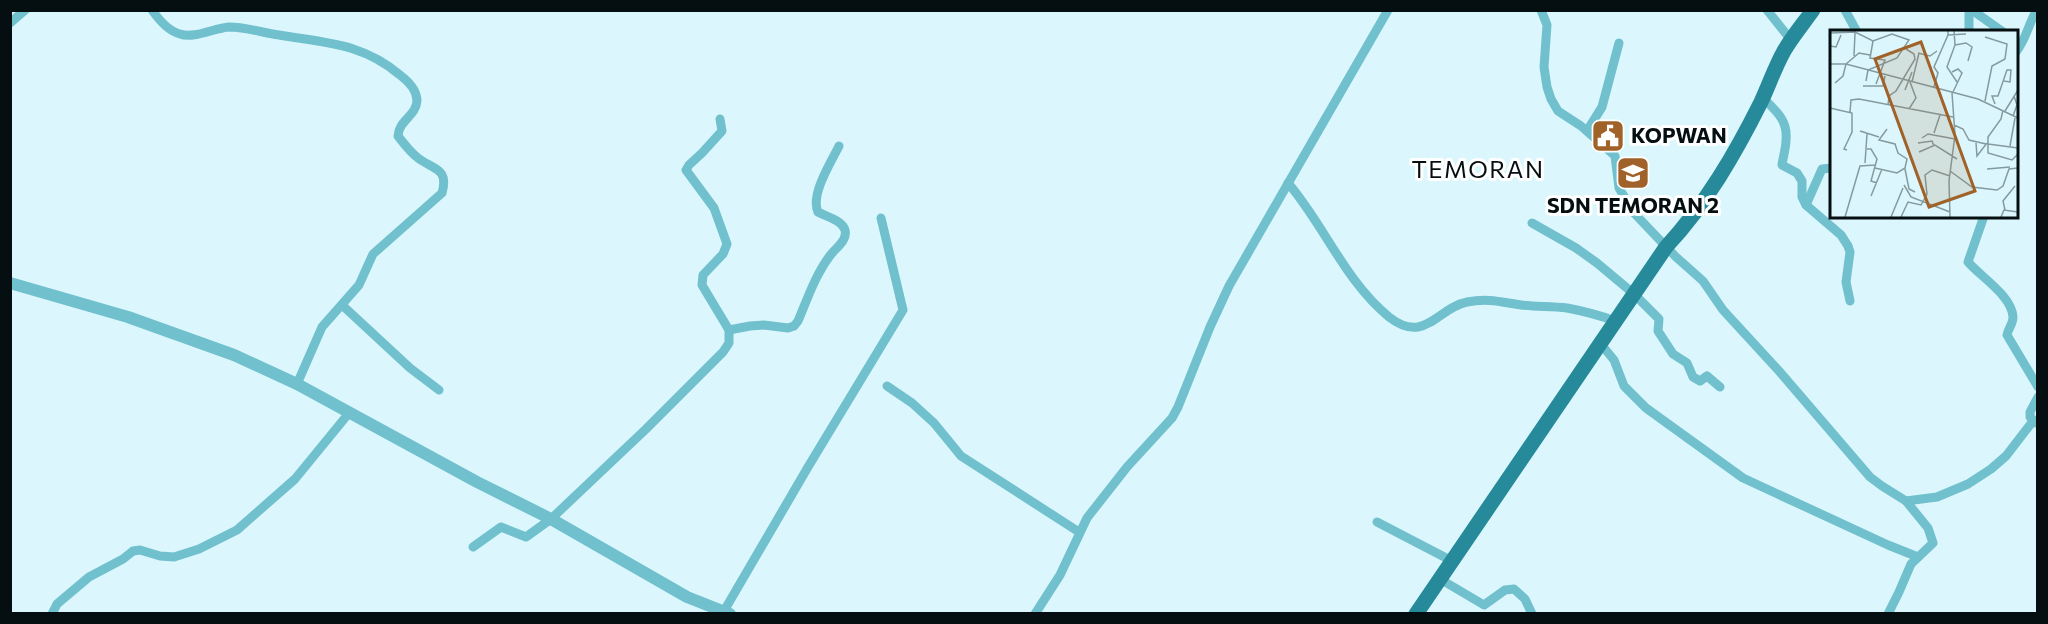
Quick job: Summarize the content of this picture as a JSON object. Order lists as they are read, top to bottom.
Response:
{
  "districts": ["TEMORAN"],
  "places": {
    "public building": ["KOPWAN"],
    "school or university": ["SDN TEMORAN 2"]
  }
}
